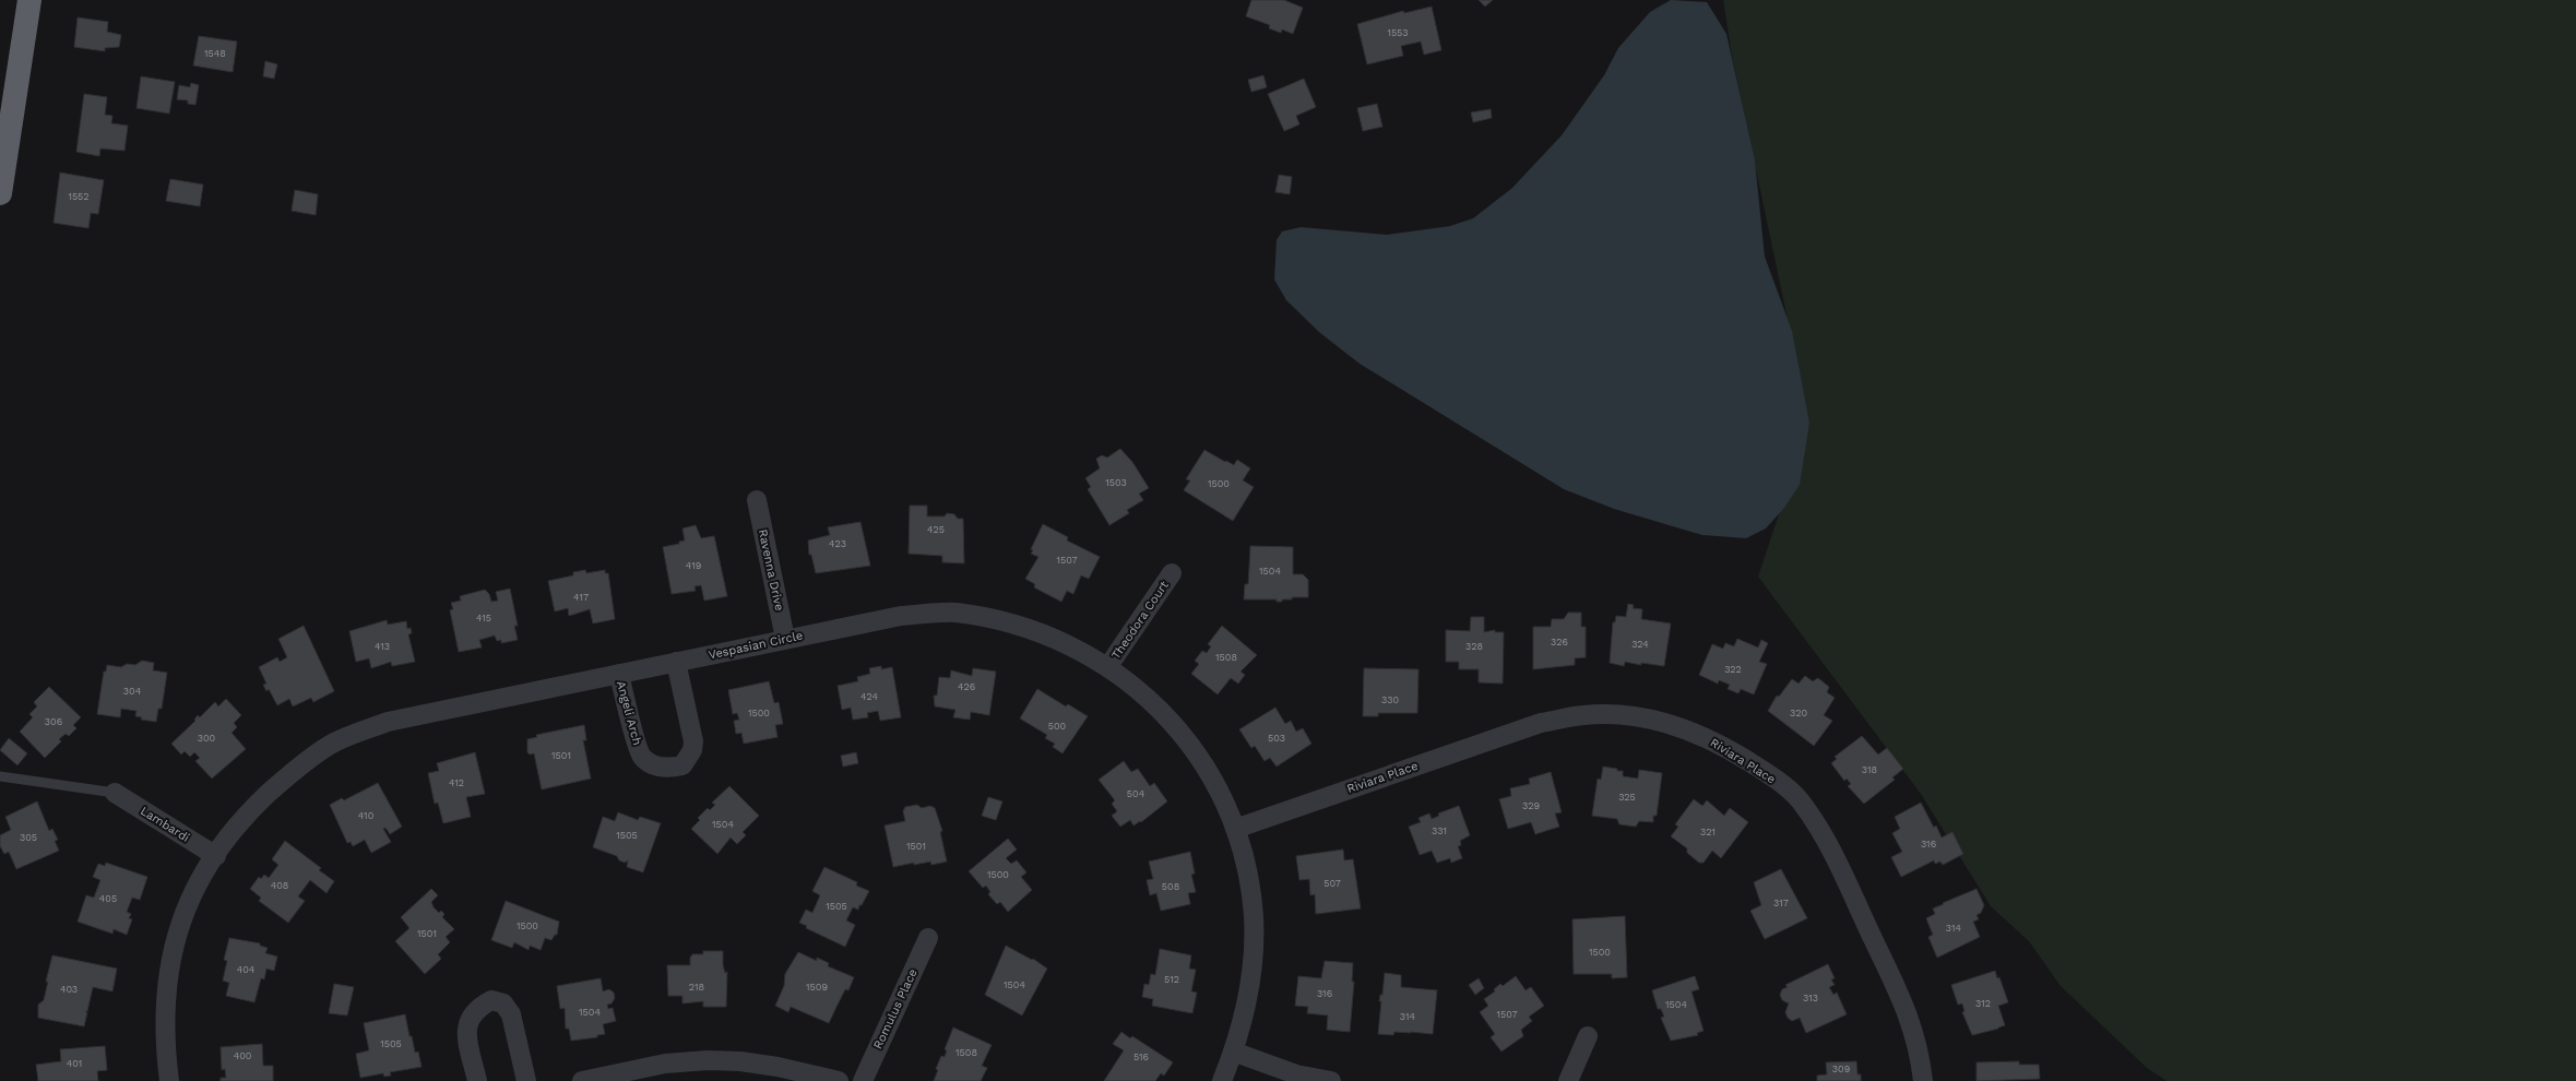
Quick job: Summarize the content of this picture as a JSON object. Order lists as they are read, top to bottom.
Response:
{
  "streets": {
    "street": [
      "Ravenna Drive",
      "Theodora Court",
      "Vespasian Circle",
      "Angeli Arch",
      "Riviara Place",
      "Lambardi",
      "Romulus Place"
    ]
  },
  "crossings": [
    ["Ravenna Drive", "Vespasian Circle"],
    ["Theodora Court", "Vespasian Circle"],
    ["Vespasian Circle", "Angeli Arch"],
    ["Vespasian Circle", "Riviara Place"],
    ["Vespasian Circle", "Lambardi"]
  ],
  "house_numbers": [
    "1553",
    "1548",
    "1552",
    "1503",
    "1500",
    "425",
    "423",
    "1507",
    "419",
    "1504",
    "417",
    "415",
    "326",
    "324",
    "413",
    "328",
    "1508",
    "322",
    "426",
    "304",
    "424",
    "330",
    "1500",
    "320",
    "306",
    "500",
    "300",
    "503",
    "1501",
    "318",
    "412",
    "504",
    "325",
    "329",
    "410",
    "1504",
    "331",
    "321",
    "1505",
    "305",
    "316",
    "1501",
    "1500",
    "507",
    "408",
    "508",
    "405",
    "317",
    "1505",
    "1500",
    "314",
    "1501",
    "1500",
    "404",
    "512",
    "1504",
    "218",
    "1509",
    "403",
    "316",
    "313",
    "312",
    "1504",
    "1504",
    "1507",
    "314",
    "1505",
    "1508",
    "400",
    "516",
    "401",
    "309"
  ]
}
